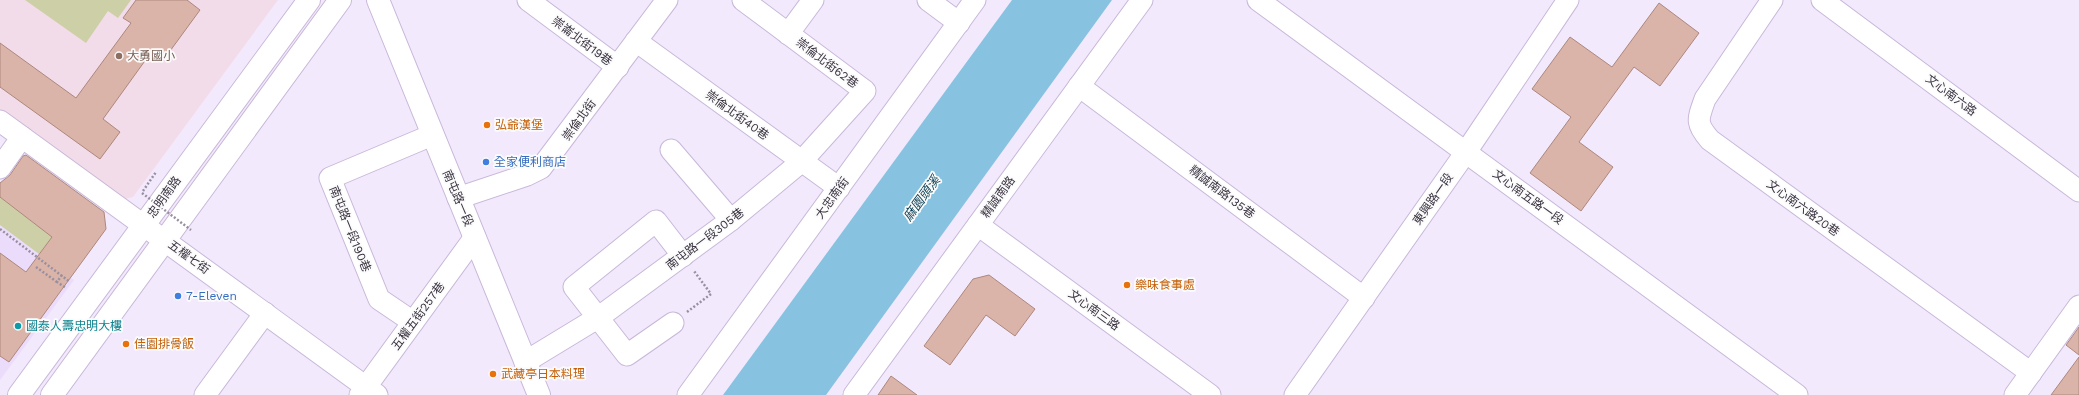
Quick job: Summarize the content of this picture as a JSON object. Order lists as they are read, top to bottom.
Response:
{
  "streets": {
    "main road": ["忠明南路", "南屯路一段"],
    "street": [
      "崇崙北街19巷",
      "崇倫北街62巷",
      "文心南六路",
      "崇倫北街40巷",
      "崇倫北街",
      "精誠南路135巷",
      "精誠南路",
      "文心南五路一段",
      "大忠南街",
      "東興路一段",
      "文心南六路20巷",
      "南屯路一段190巷",
      "南屯路一段305巷",
      "五權七街",
      "文心南三路",
      "五權五街257巷"
    ]
  },
  "crossings": [
    ["崇崙北街19巷", "崇倫北街"],
    ["崇倫北街62巷", "南屯路一段305巷"],
    ["崇倫北街40巷", "崇倫北街"],
    ["崇倫北街40巷", "大忠南街"],
    ["崇倫北街40巷", "南屯路一段305巷"],
    ["崇倫北街", "南屯路一段"],
    ["精誠南路135巷", "精誠南路"],
    ["精誠南路135巷", "東興路一段"],
    ["忠明南路", "五權七街"],
    ["精誠南路", "文心南三路"],
    ["文心南五路一段", "東興路一段"],
    ["南屯路一段", "南屯路一段190巷"],
    ["南屯路一段", "南屯路一段305巷"],
    ["南屯路一段", "五權五街257巷"],
    ["南屯路一段190巷", "五權五街257巷"],
    ["五權七街", "五權五街257巷"]
  ],
  "water": ["麻園頭溪"],
  "places": [
    "大勇國小",
    "弘爺漢堡",
    "全家便利商店",
    "樂味食事處",
    "7-Eleven",
    "國泰人壽忠明大樓",
    "佳園排骨飯",
    "武藏亭日本料理"
  ]
}
